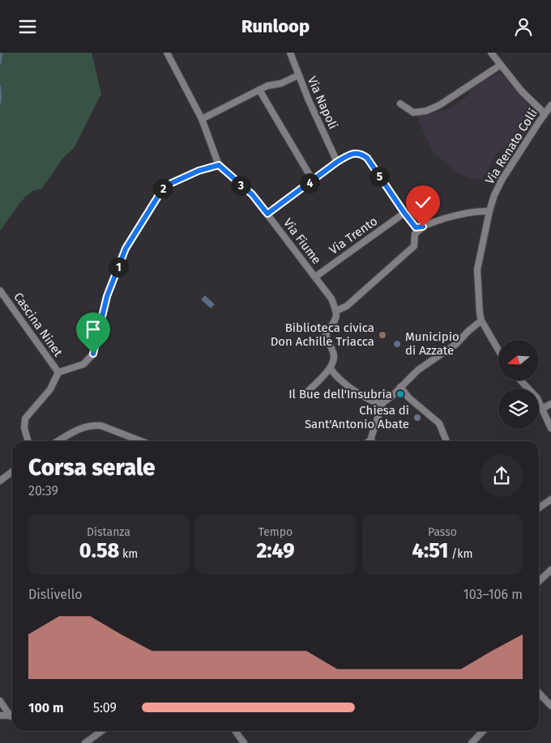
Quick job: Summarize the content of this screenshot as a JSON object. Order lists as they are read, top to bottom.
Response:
{
  "streets": {
    "street": [
      "Via Napoli",
      "Via Renato Colli",
      "Via Trento",
      "Via Fiume",
      "Cascina Ninet"
    ]
  },
  "crossings": [
    ["Via Trento", "Via Fiume"]
  ],
  "places": [
    "Biblioteca civica Don Achille Triacca",
    "Municipio di Azzate",
    "Il Bue dell'Insubria",
    "Chiesa di Sant'Antonio Abate"
  ],
  "north": "left",
  "page": {
    "header": "Runloop",
    "pins": [
      "5",
      "4",
      "3",
      "2",
      "1"
    ],
    "heading": ["Corsa serale", "20:39"],
    "stats": [
      ["Distanza", "0.58 km"],
      ["Tempo", "2:49"],
      ["Passo", "4:51 /km"]
    ],
    "chart": ["Dislivello", "103–106 m"],
    "list": [
      {
        "name": "100 m",
        "note": "5:09"
      }
    ]
  }
}
